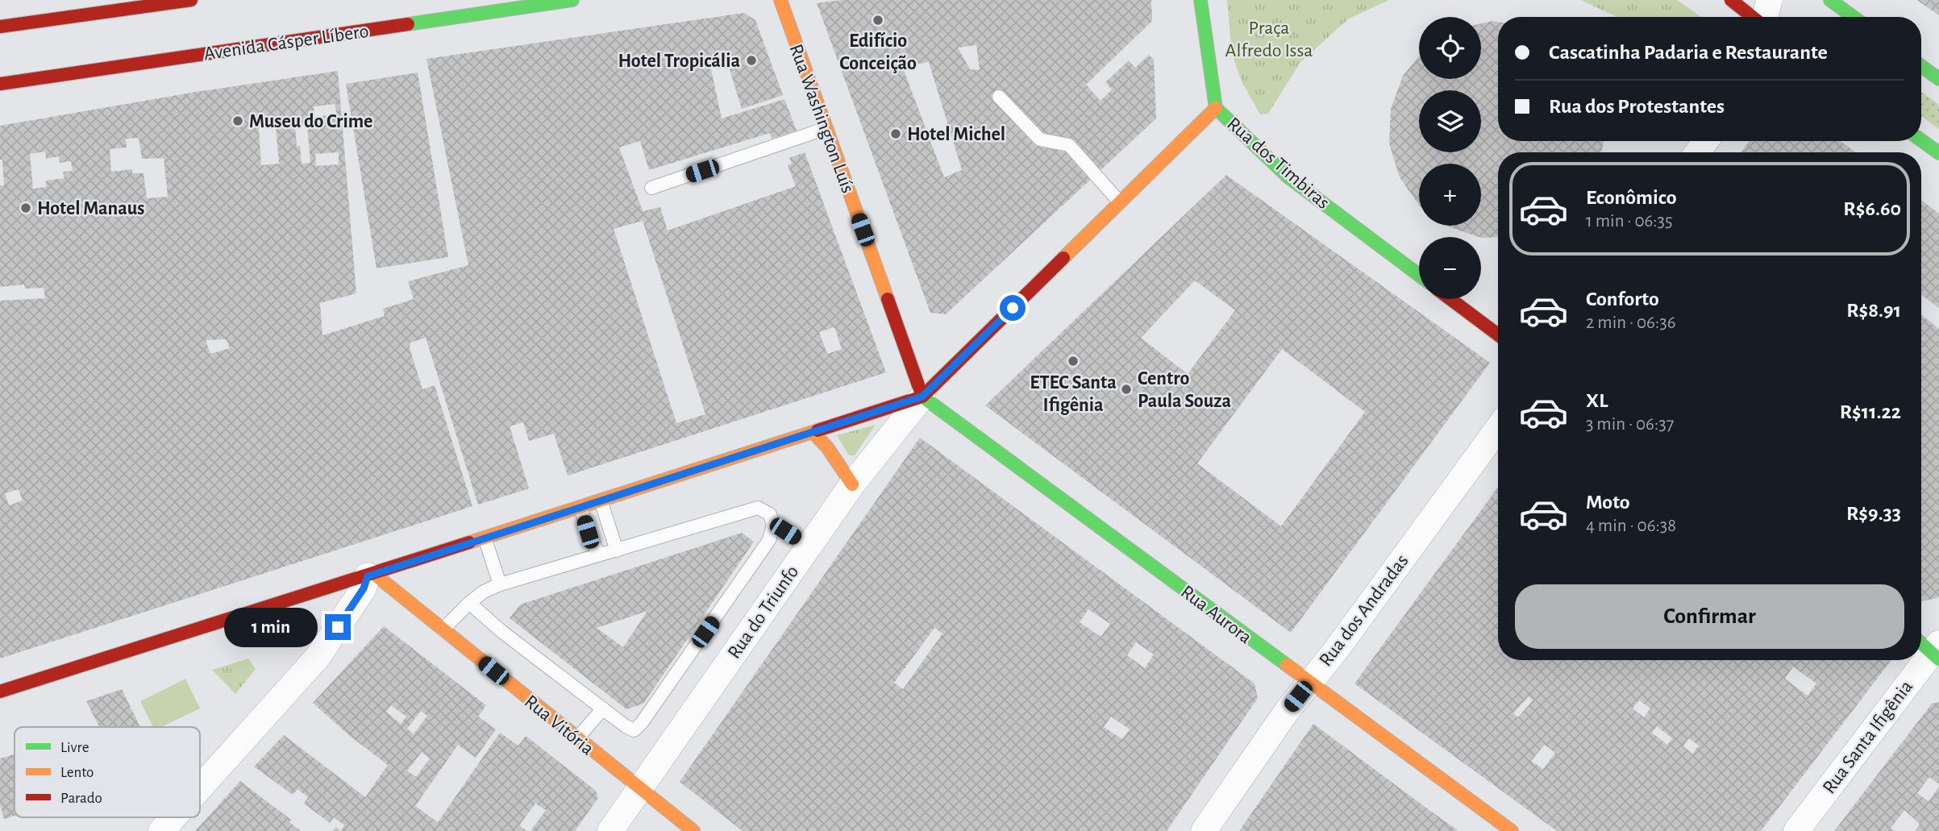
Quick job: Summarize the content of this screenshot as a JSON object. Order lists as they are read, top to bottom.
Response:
{
  "streets": {
    "street": [
      "Avenida Cásper Líbero",
      "Rua Washington Luís",
      "Rua dos Timbiras",
      "Rua dos Andradas",
      "Rua do Triunfo",
      "Rua Aurora",
      "Rua Vitória",
      "Rua Santa Ifigênia"
    ]
  },
  "crossings": [
    ["Rua Washington Luís", "Rua do Triunfo"],
    ["Rua Washington Luís", "Rua Aurora"],
    ["Rua dos Andradas", "Rua Aurora"],
    ["Rua do Triunfo", "Rua Aurora"],
    ["Rua do Triunfo", "Rua Vitória"]
  ],
  "parks": ["Praça Alfredo Issa"],
  "places": [
    "Edifício Conceição",
    "Hotel Tropicália",
    "Museu do Crime",
    "Hotel Michel",
    "Hotel Manaus",
    "ETEC Santa Ifigênia",
    "Centro Paula Souza"
  ],
  "legend": ["Livre", "Lento", "Parado"],
  "page": {
    "map_buttons": ["+", "−"],
    "banner": ["Cascatinha Padaria e Restaurante", "Rua dos Protestantes"],
    "list": [
      {
        "name": "Econômico",
        "note": "1 min · 06:35",
        "value": "R$6.60"
      },
      {
        "name": "Conforto",
        "note": "2 min · 06:36",
        "value": "R$8.91"
      },
      {
        "name": "XL",
        "note": "3 min · 06:37",
        "value": "R$11.22"
      },
      {
        "name": "Moto",
        "note": "4 min · 06:38",
        "value": "R$9.33"
      }
    ],
    "buttons": "Confirmar",
    "bubble": "1 min"
  }
}
